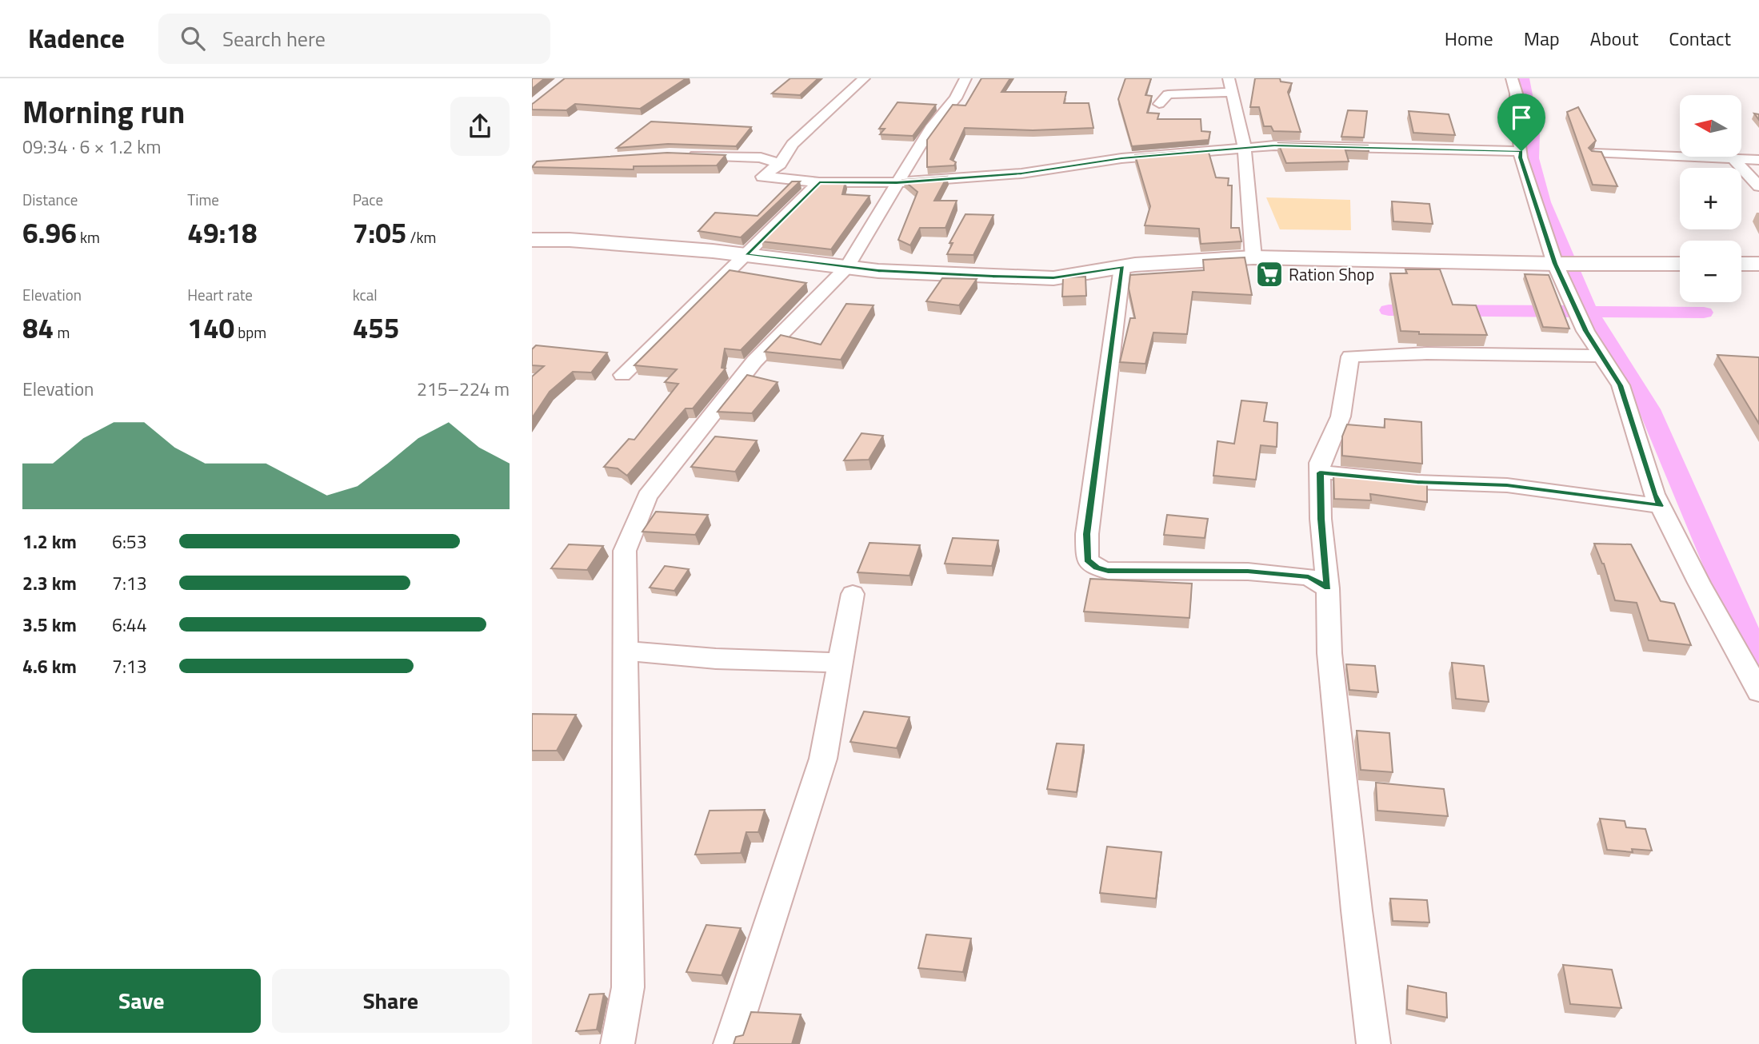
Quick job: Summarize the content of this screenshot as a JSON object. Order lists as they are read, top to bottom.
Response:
{
  "places": {
    "supermarket": ["Ration Shop"]
  },
  "north": "left",
  "page": {
    "header": "Kadence",
    "search": "Search here",
    "nav": [
      "Home",
      "Map",
      "About",
      "Contact"
    ],
    "heading": ["Morning run", "09:34 · 6 × 1.2 km"],
    "map_buttons": ["+", "−"],
    "stats": [
      ["Distance", "6.96 km"],
      ["Time", "49:18"],
      ["Pace", "7:05 /km"],
      ["Elevation", "84 m"],
      ["Heart rate", "140 bpm"],
      ["kcal", "455"]
    ],
    "chart": ["Elevation", "215–224 m"],
    "list": [
      {
        "name": "1.2 km",
        "note": "6:53"
      },
      {
        "name": "2.3 km",
        "note": "7:13"
      },
      {
        "name": "3.5 km",
        "note": "6:44"
      },
      {
        "name": "4.6 km",
        "note": "7:13"
      }
    ],
    "buttons": ["Save", "Share"]
  }
}
